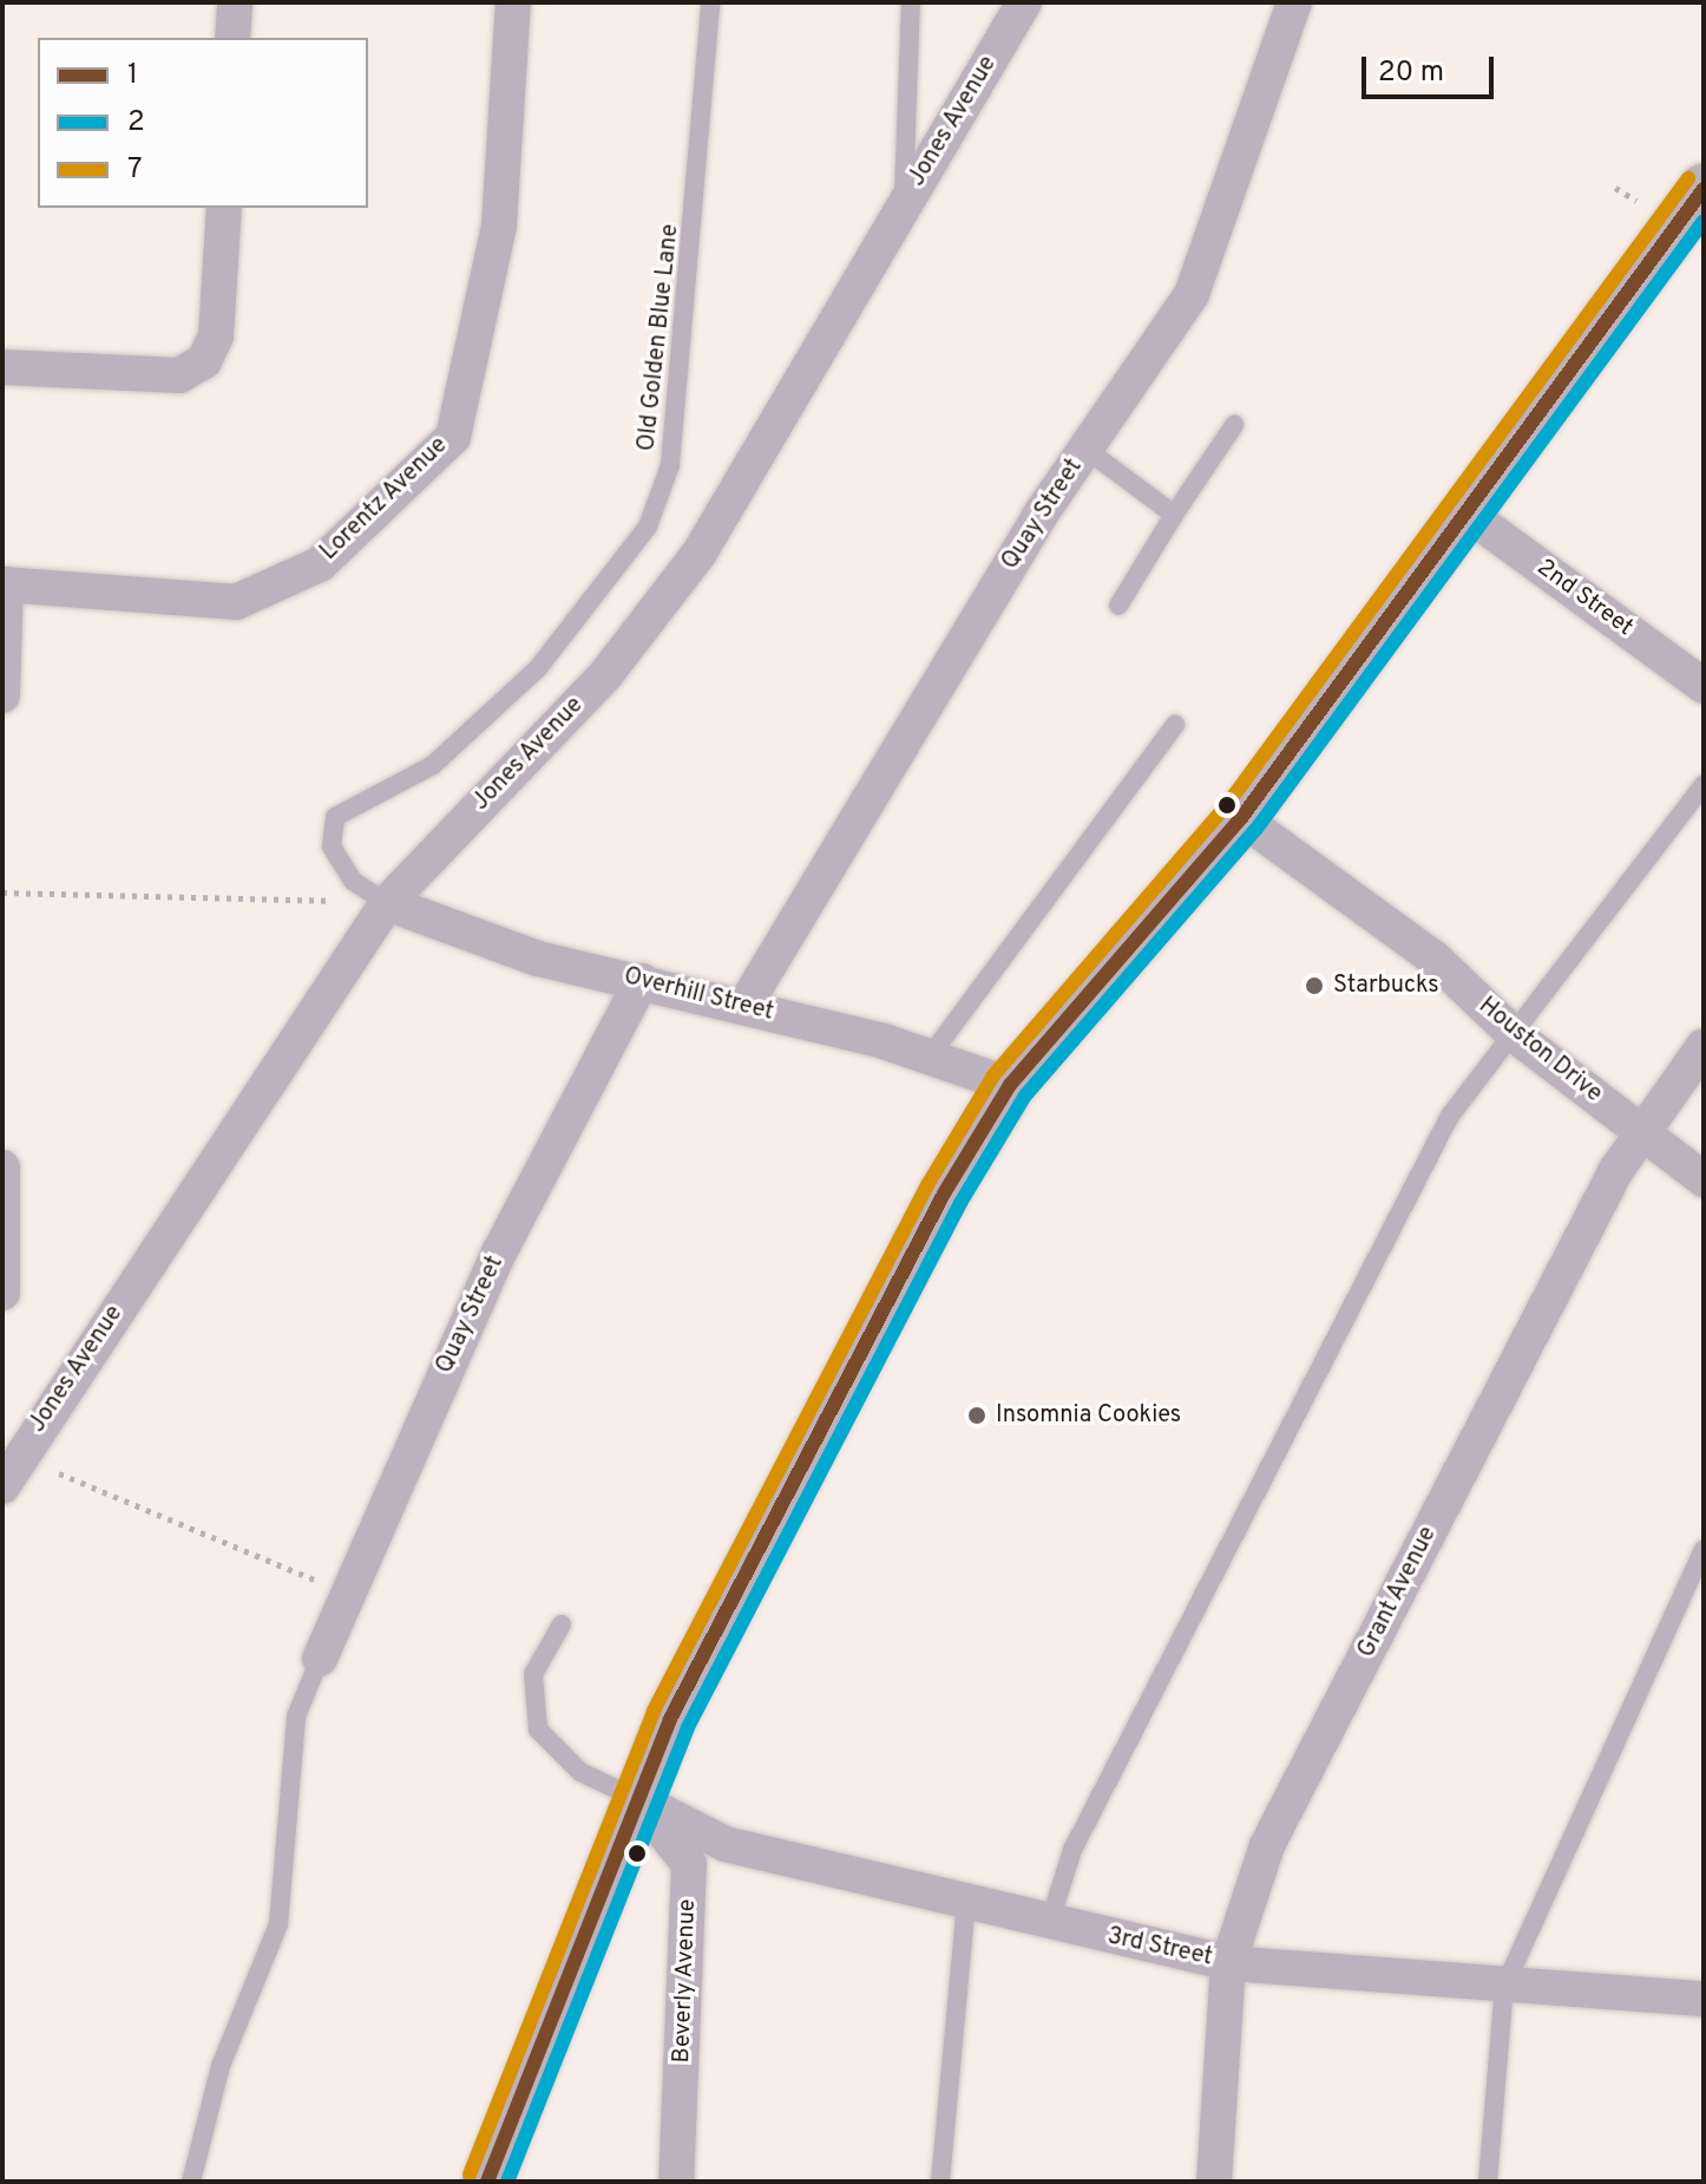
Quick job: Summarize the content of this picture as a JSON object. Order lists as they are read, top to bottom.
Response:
{
  "streets": {
    "street": [
      "Jones Avenue",
      "Lorentz Avenue",
      "Quay Street",
      "2nd Street",
      "Overhill Street",
      "Houston Drive",
      "Grant Avenue",
      "3rd Street",
      "Beverly Avenue"
    ],
    "lane": ["Old Golden Blue Lane"]
  },
  "crossings": [
    ["Jones Avenue", "Old Golden Blue Lane"],
    ["Jones Avenue", "Overhill Street"],
    ["Old Golden Blue Lane", "Overhill Street"],
    ["Quay Street", "Overhill Street"],
    ["Houston Drive", "Grant Avenue"],
    ["Grant Avenue", "3rd Street"],
    ["3rd Street", "Beverly Avenue"]
  ],
  "places": ["Starbucks", "Insomnia Cookies"],
  "lines": ["transit line 7", "transit line 1", "transit line 2"],
  "legend": ["1", "2", "7"],
  "scale_bar": "20 m"
}
